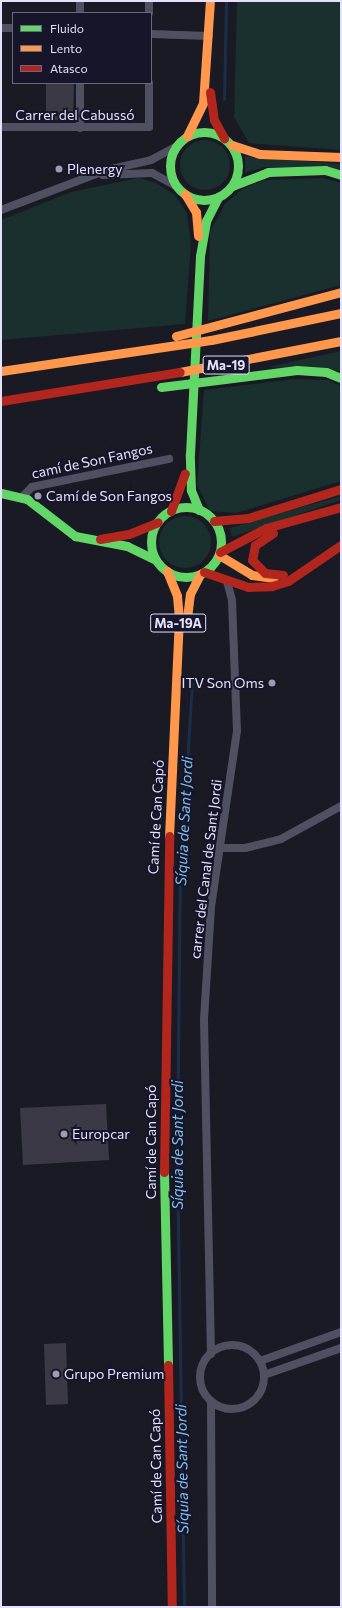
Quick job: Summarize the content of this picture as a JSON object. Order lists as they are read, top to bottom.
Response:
{
  "streets": {
    "main road": [
      "Ma-19",
      "camí de Son Fangos",
      "Ma-19A",
      "Camí de Can Capó"
    ],
    "street": ["Carrer del Cabussó", "carrer del Canal de Sant Jordi"]
  },
  "water": ["Síquia de Sant Jordi"],
  "places": [
    "Plenergy",
    "Camí de Son Fangos",
    "ITV Son Oms",
    "Europcar",
    "Grupo Premium"
  ],
  "legend": ["Fluido", "Lento", "Atasco"]
}
